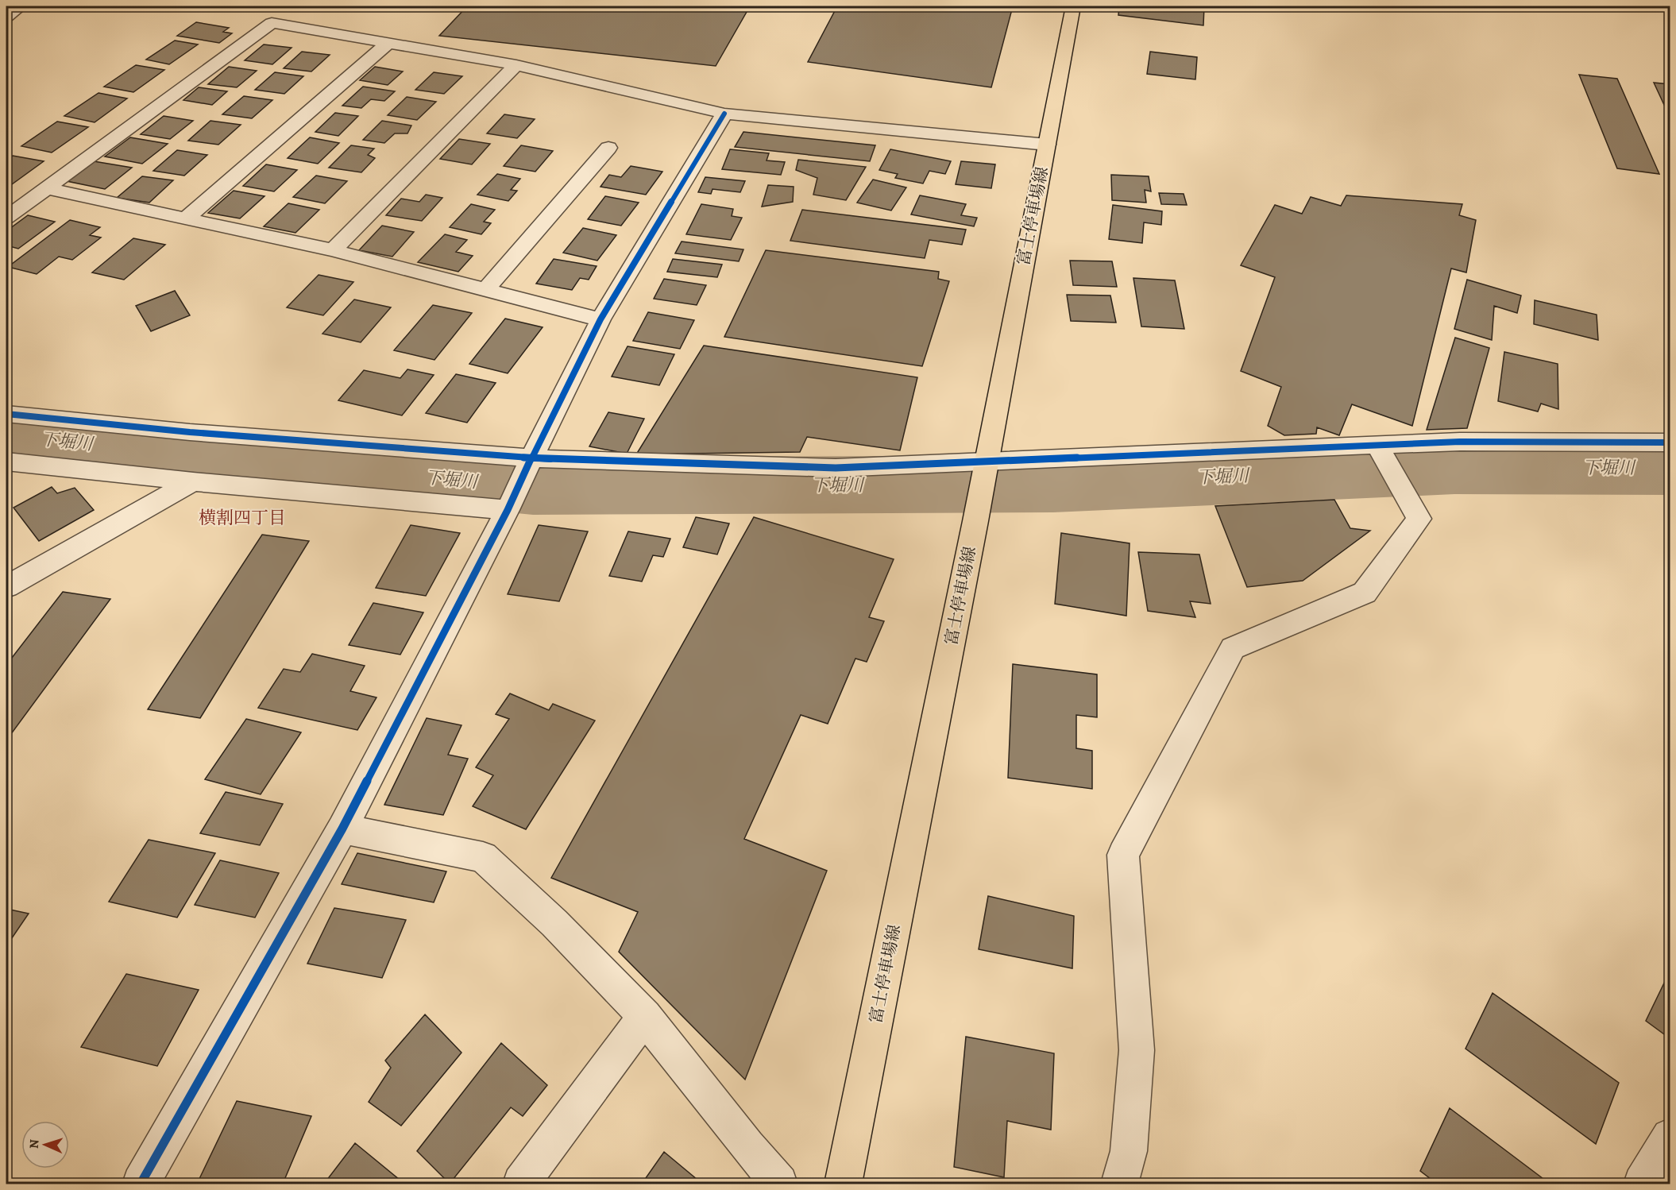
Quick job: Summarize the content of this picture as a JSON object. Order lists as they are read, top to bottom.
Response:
{
  "streets": {
    "main road": ["富士停車場線"]
  },
  "districts": ["横割四丁目"],
  "water": ["下堀川"],
  "north": "left"
}
